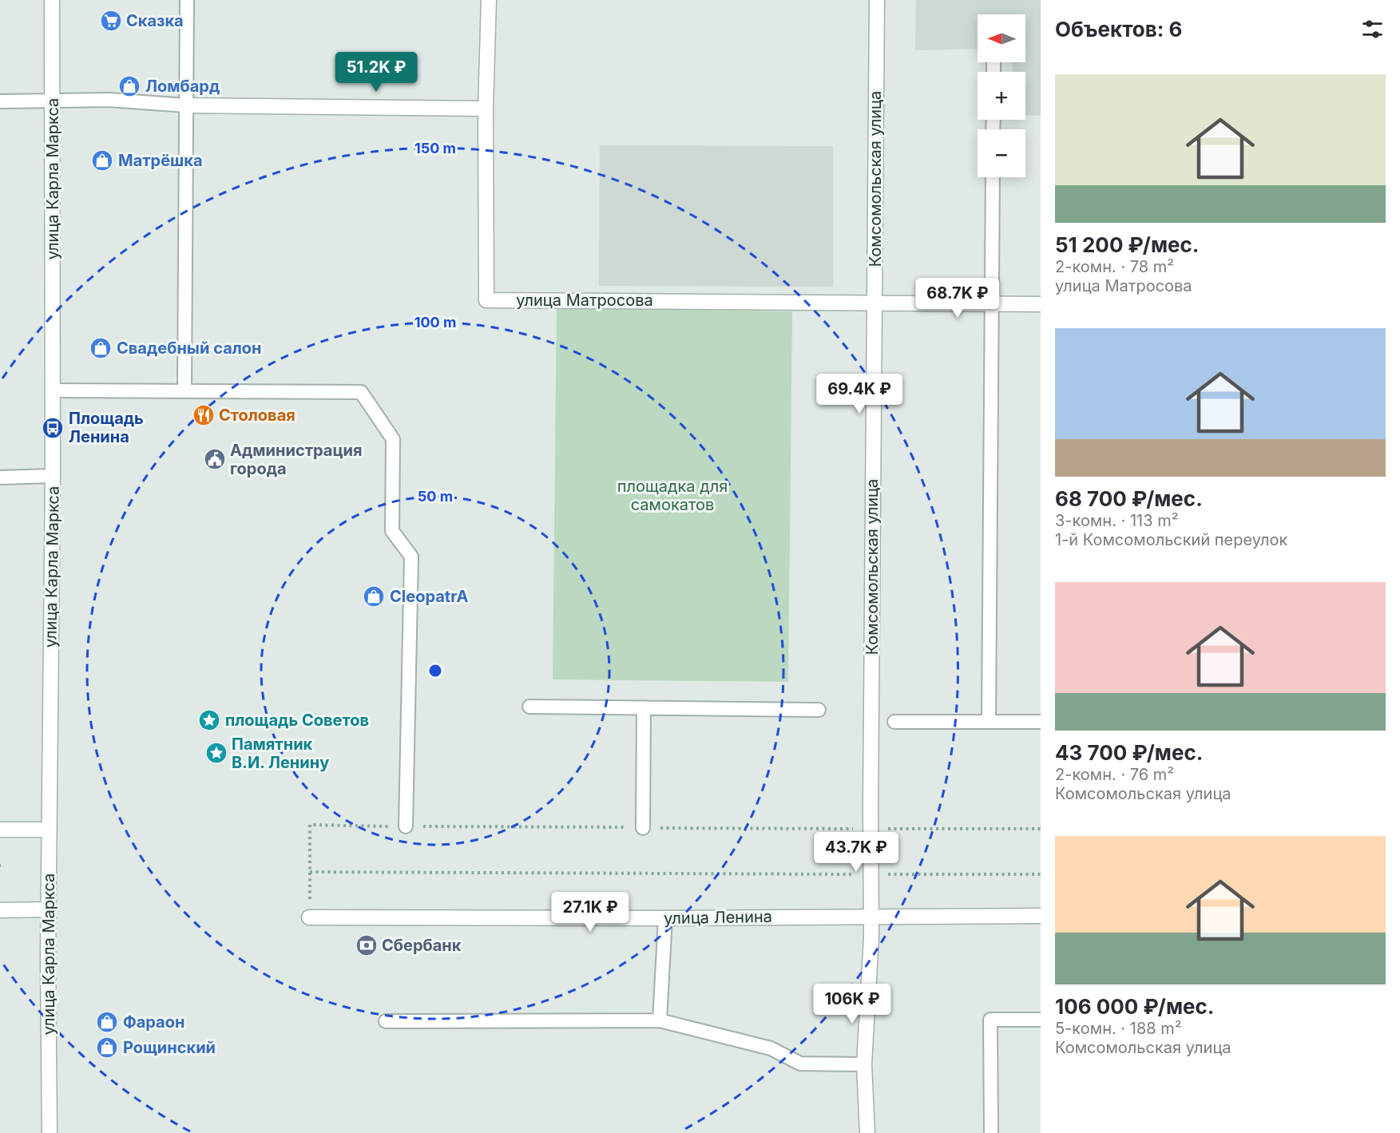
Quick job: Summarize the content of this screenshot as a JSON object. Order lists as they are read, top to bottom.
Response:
{
  "streets": {
    "street": [
      "улица Карла Маркса",
      "Комсомольская улица",
      "улица Матросова",
      "улица Ленина"
    ]
  },
  "crossings": [
    ["Комсомольская улица", "улица Матросова"],
    ["Комсомольская улица", "улица Ленина"]
  ],
  "parks": ["площадка для самокатов"],
  "places": {
    "supermarket": ["Сказка"],
    "shop": [
      "Ломбард",
      "Матрёшка",
      "Свадебный салон",
      "CleopatrA",
      "Фараон",
      "Рощинский"
    ],
    "restaurant": ["Столовая"],
    "bus stop": ["Площадь Ленина"],
    "public building": ["Администрация города"],
    "place": ["площадь Советов", "Памятник В.И. Ленину"],
    "bank": ["Сбербанк"]
  },
  "north": "left",
  "page": {
    "heading": "Объектов: 6",
    "map_buttons": ["+", "−"],
    "price": [
      "51.2K ₽",
      "68.7K ₽",
      "69.4K ₽",
      "43.7K ₽",
      "27.1K ₽",
      "106K ₽"
    ],
    "list": [
      {
        "name": "51 200 ₽/мес.",
        "note": "2-комн. · 78 m² · улица Матросова"
      },
      {
        "name": "68 700 ₽/мес.",
        "note": "3-комн. · 113 m² · 1-й Комсомольский переулок"
      },
      {
        "name": "43 700 ₽/мес.",
        "note": "2-комн. · 76 m² · Комсомольская улица"
      },
      {
        "name": "106 000 ₽/мес.",
        "note": "5-комн. · 188 m² · Комсомольская улица"
      }
    ]
  },
  "rings": ["150 m", "100 m", "50 m"]
}
